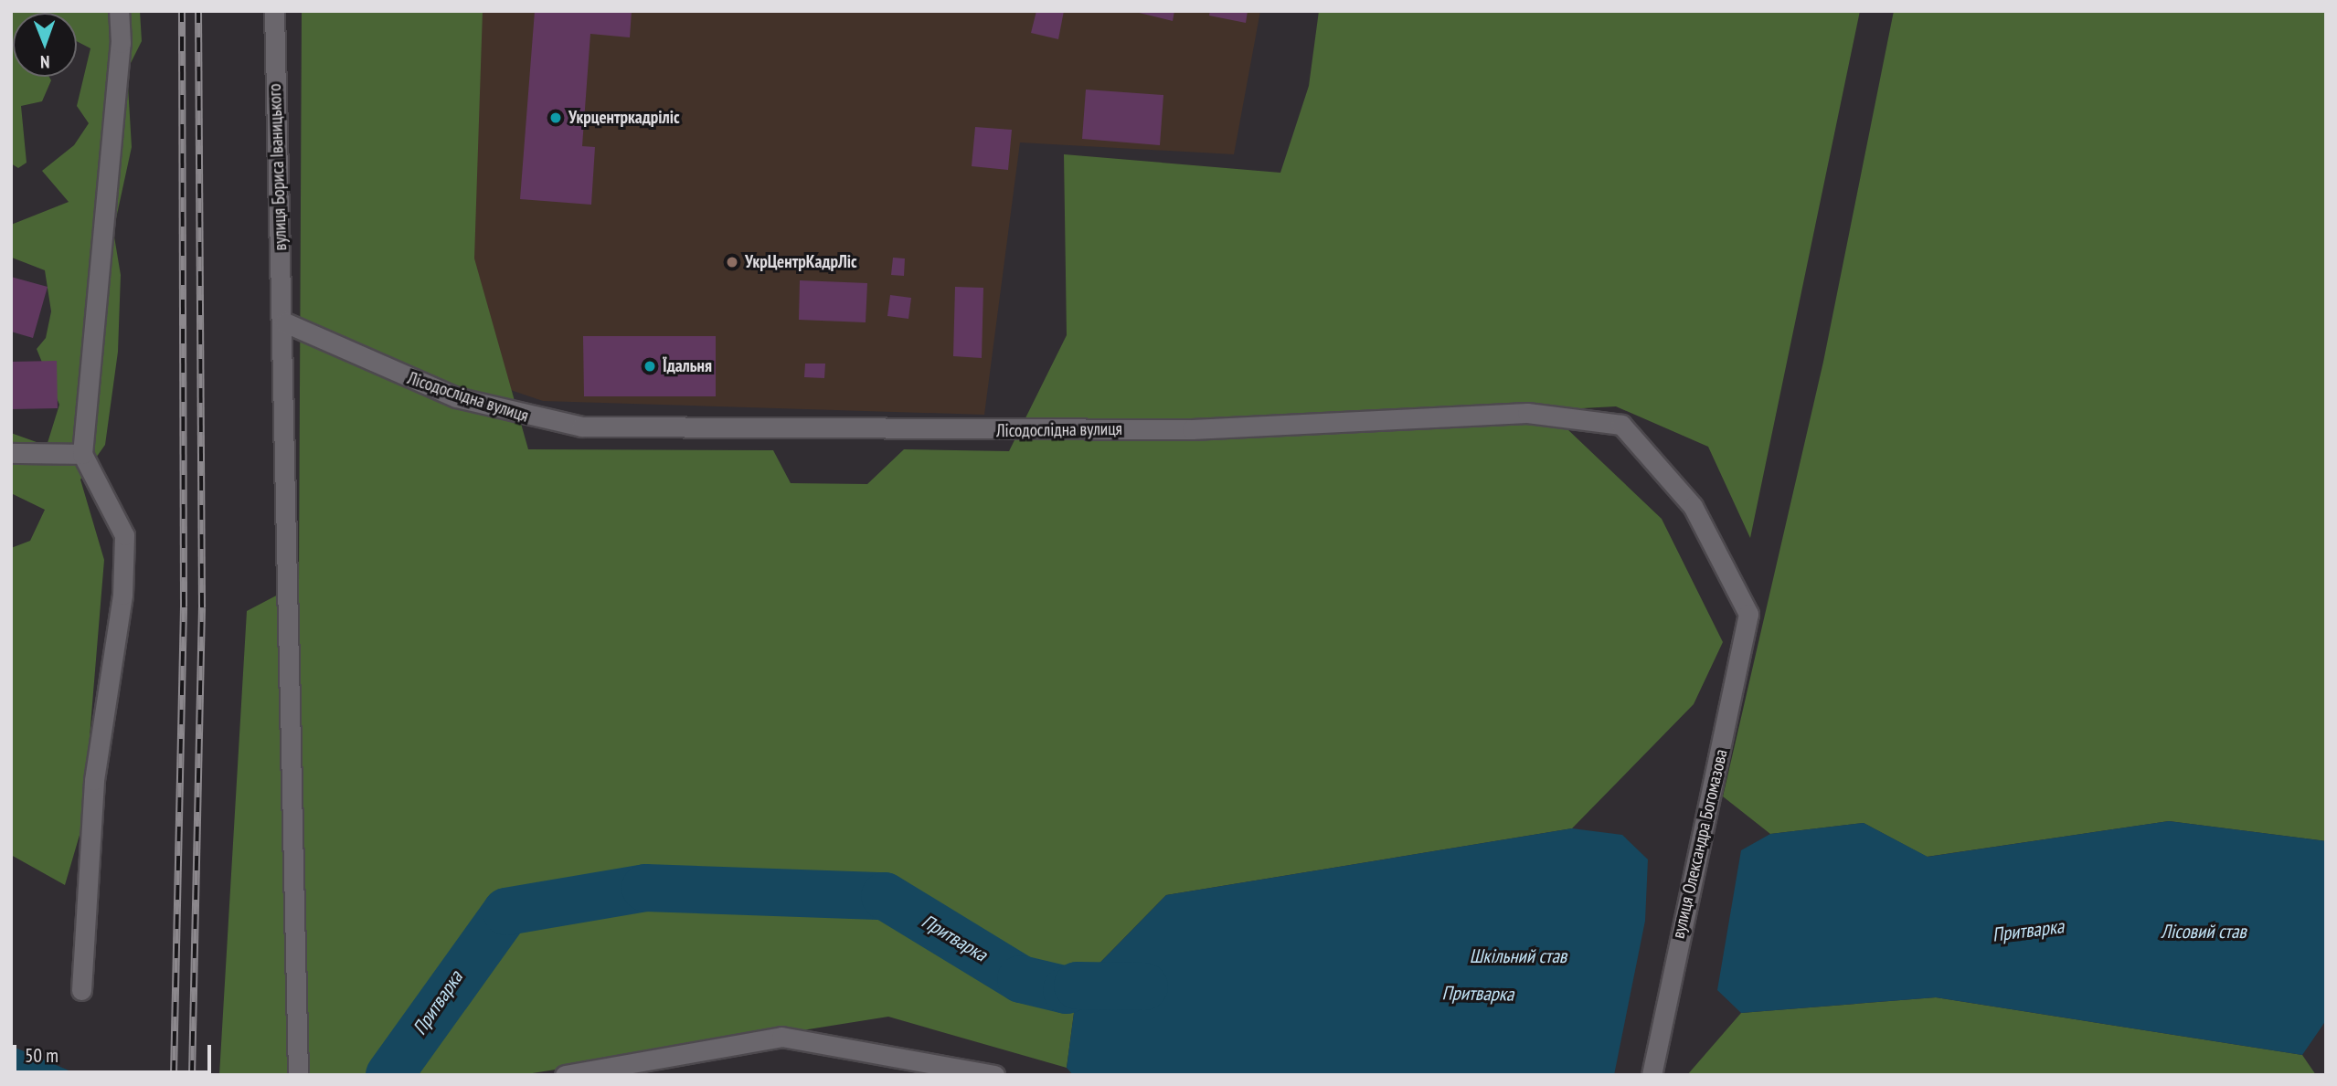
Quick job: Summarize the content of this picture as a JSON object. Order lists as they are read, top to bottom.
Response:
{
  "streets": {
    "street": ["вулиця Бориса Іваницького", "Лісодослідна вулиця", "вулиця Олександра Богомазова"]
  },
  "crossings": [
    ["вулиця Бориса Іваницького", "Лісодослідна вулиця"],
    ["Лісодослідна вулиця", "вулиця Олександра Богомазова"]
  ],
  "water": ["Притварка", "Лісовий став", "Шкільний став"],
  "places": ["Укрцентркадріліс", "УкрЦентрКадрЛіс", "Їдальня"],
  "scale_bar": "50 m",
  "north": "bottom"
}
